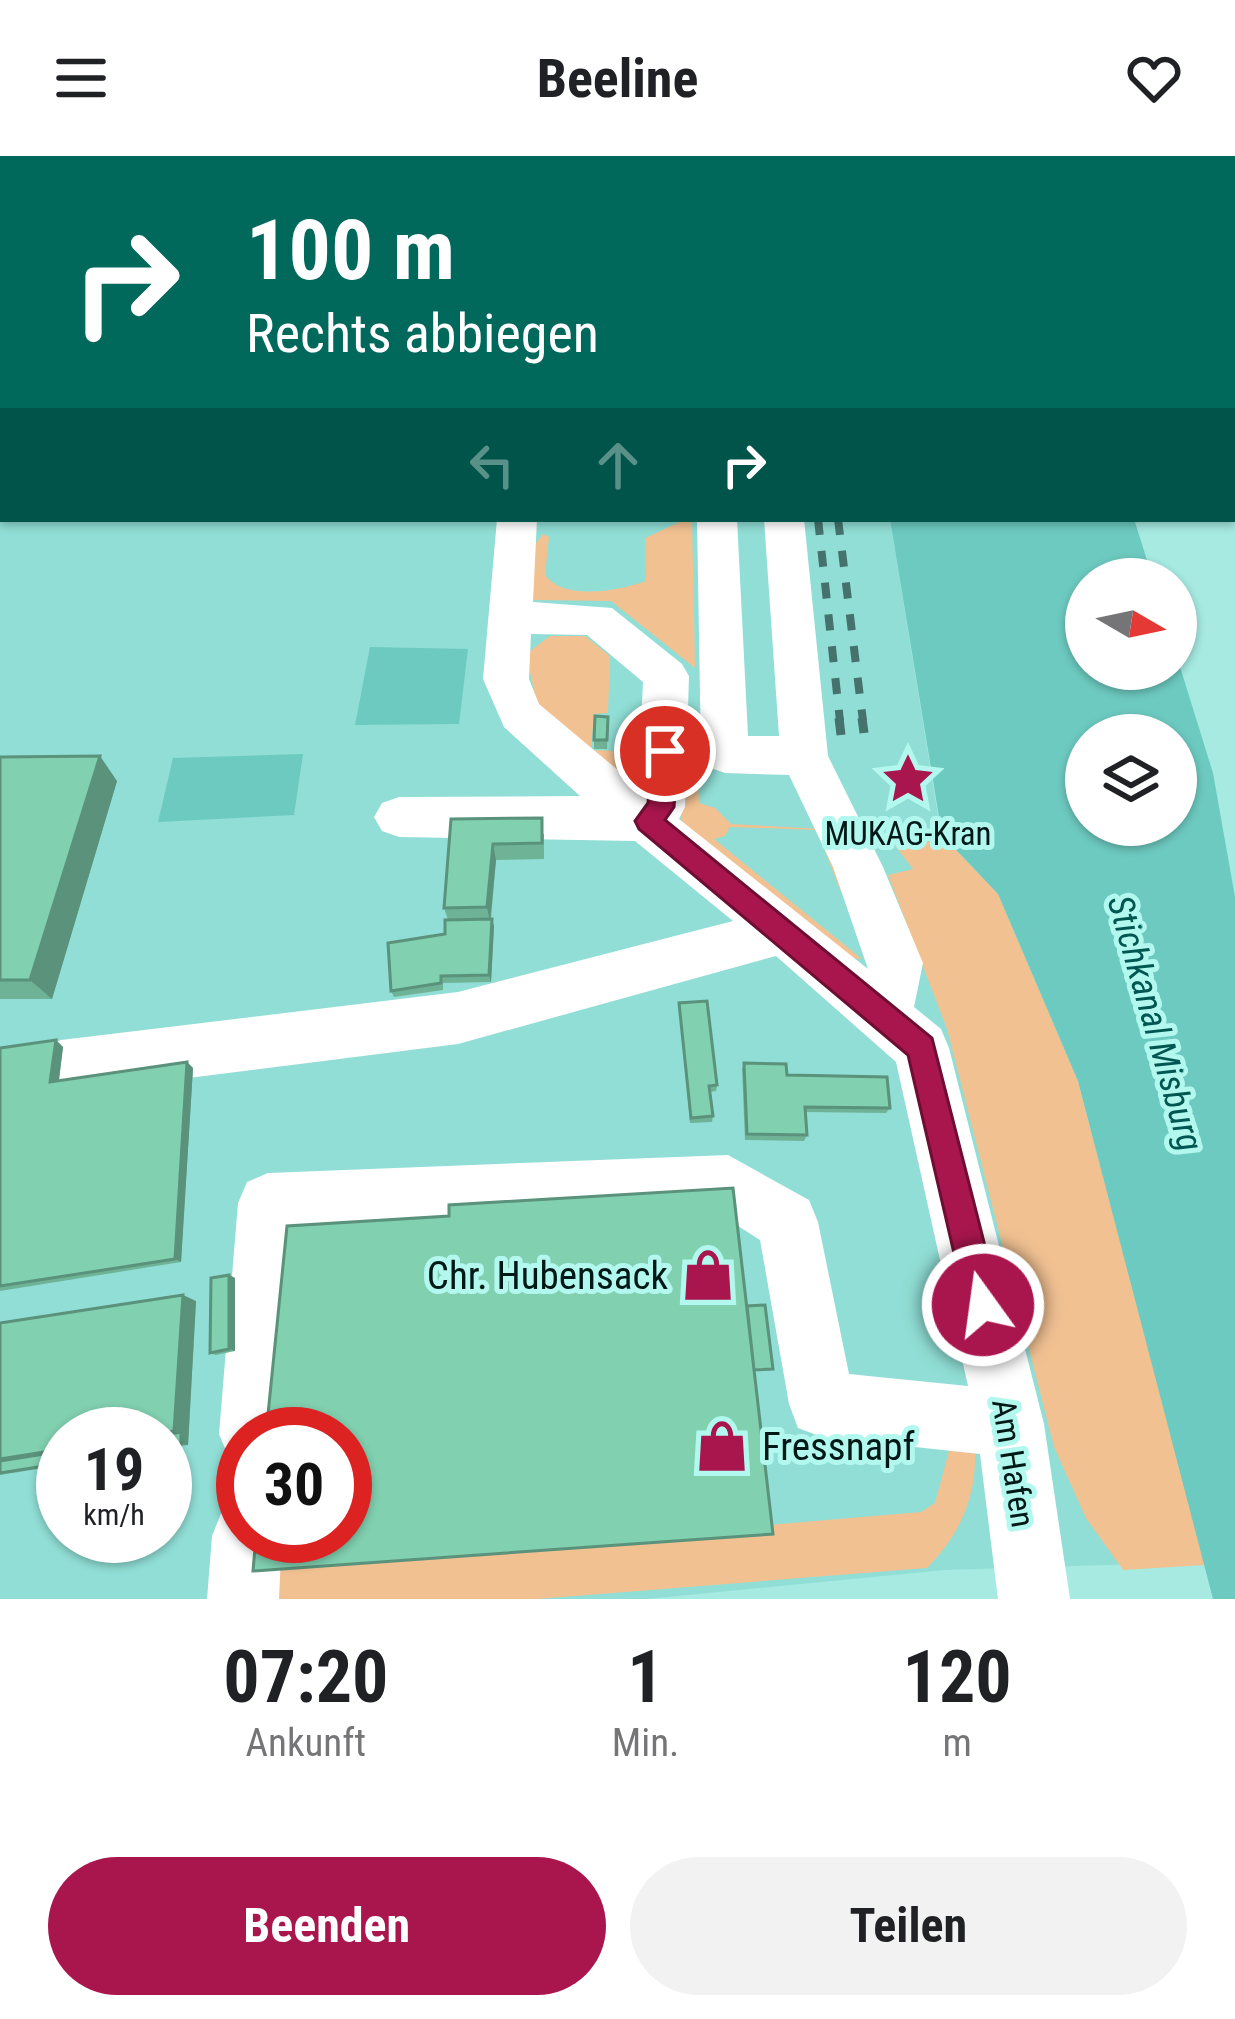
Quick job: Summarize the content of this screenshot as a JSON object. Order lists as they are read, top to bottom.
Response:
{
  "streets": {
    "street": ["Am Hafen"]
  },
  "water": ["Stichkanal Misburg"],
  "places": {
    "place": ["MUKAG-Kran"],
    "shop": ["Chr. Hubensack", "Fressnapf"]
  },
  "north": "right",
  "page": {
    "header": "Beeline",
    "turn": ["100 m", "Rechts abbiegen"],
    "speed": "19 km/h",
    "limit": "30",
    "eta": [
      "07:20",
      "Ankunft",
      "1",
      "Min.",
      "120",
      "m"
    ],
    "buttons": ["Beenden", "Teilen"]
  }
}
